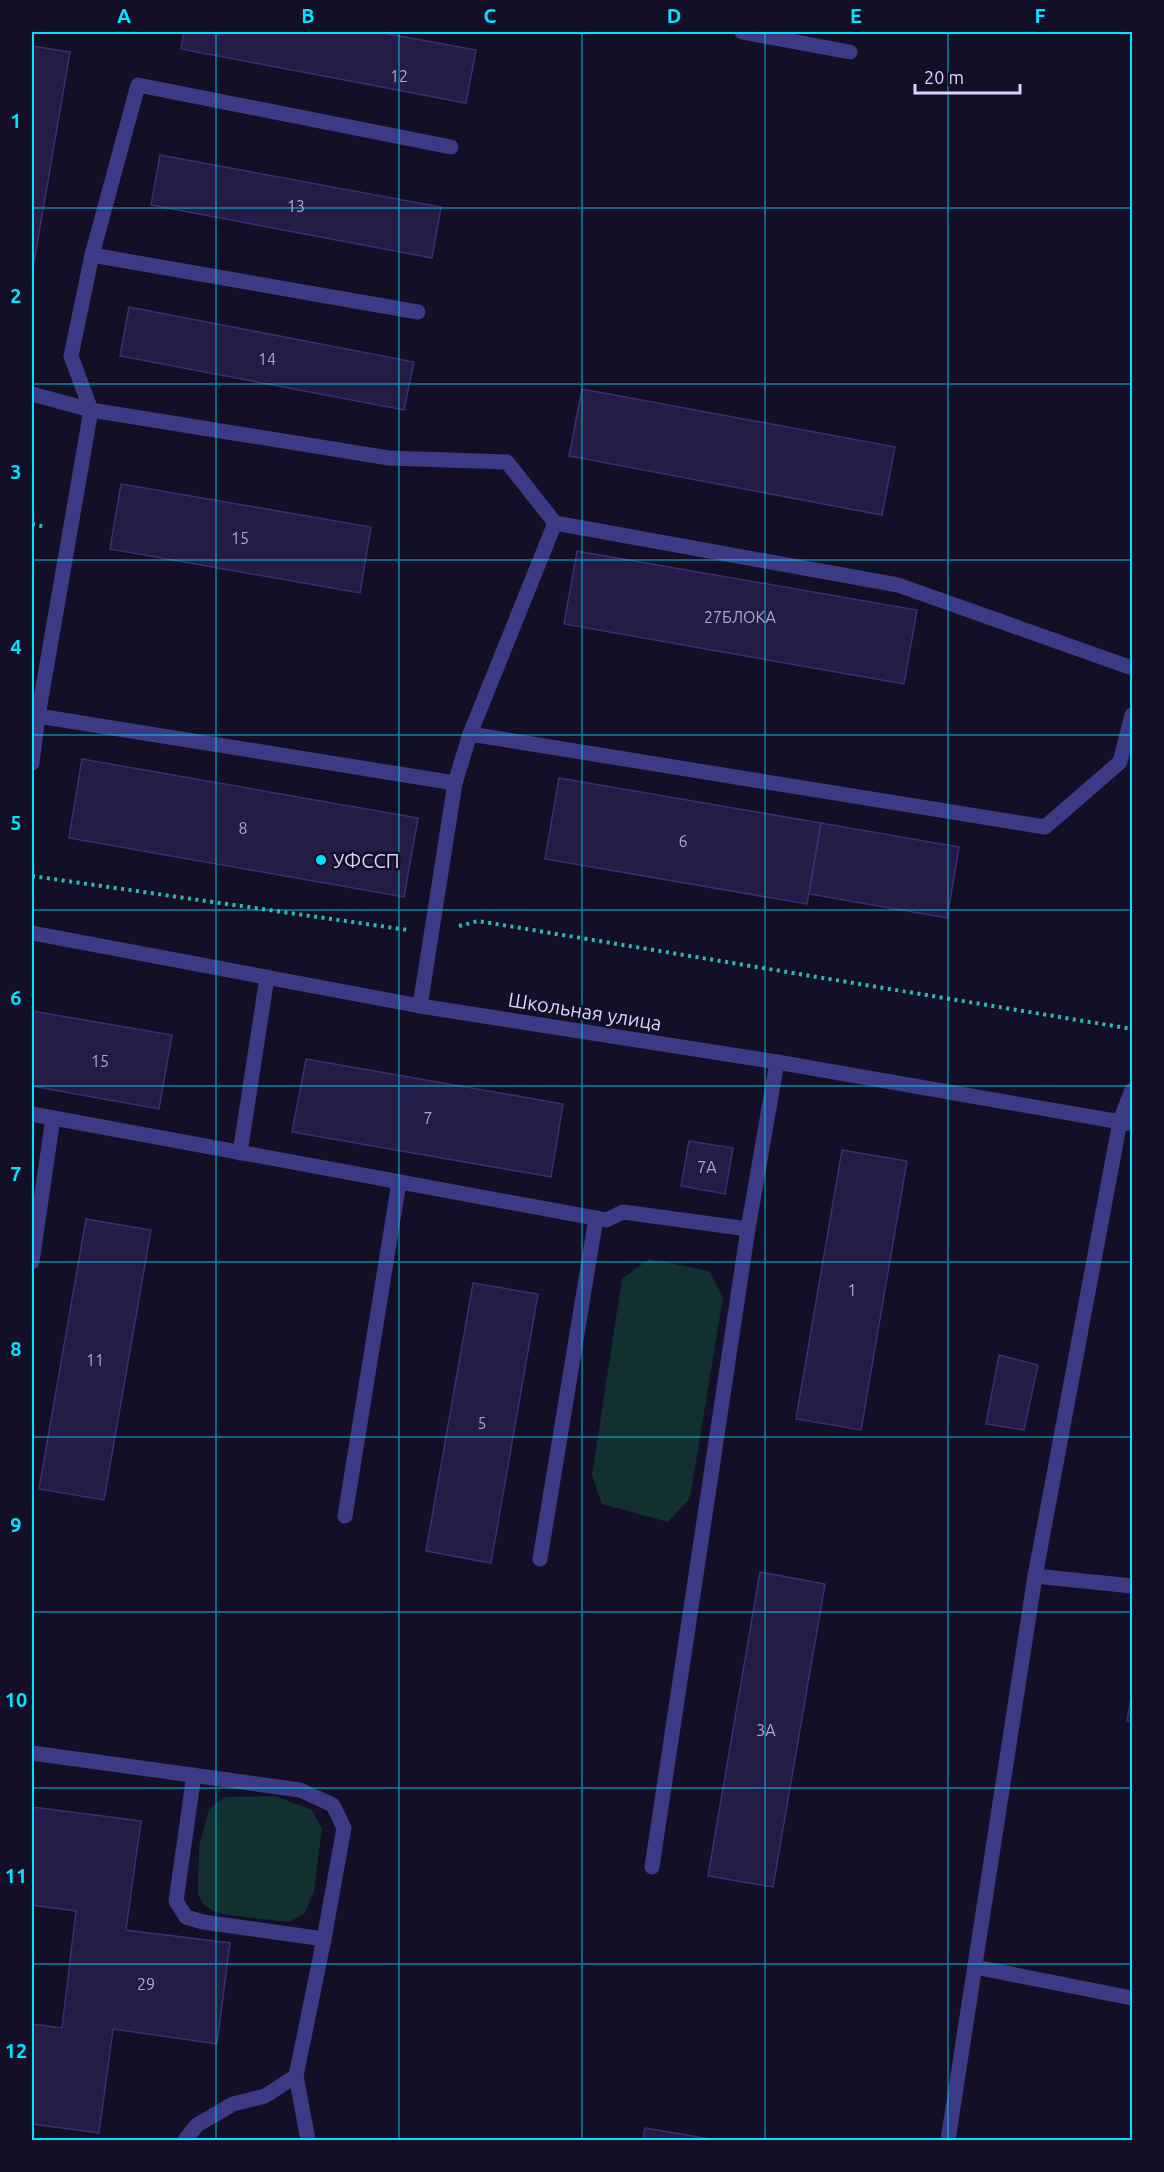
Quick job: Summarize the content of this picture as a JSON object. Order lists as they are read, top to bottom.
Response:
{
  "streets": {
    "street": ["Школьная улица"]
  },
  "places": ["УФССП"],
  "house_numbers": [
    "12",
    "13",
    "14",
    "15",
    "27БЛОКА",
    "8",
    "6",
    "15",
    "7",
    "7А",
    "1",
    "11",
    "5",
    "3А",
    "29"
  ],
  "scale_bar": "20 m",
  "grid": {
    "columns": [
      "A",
      "B",
      "C",
      "D",
      "E",
      "F"
    ],
    "rows": [
      "1",
      "2",
      "3",
      "4",
      "5",
      "6",
      "7",
      "8",
      "9",
      "10",
      "11",
      "12"
    ]
  }
}
